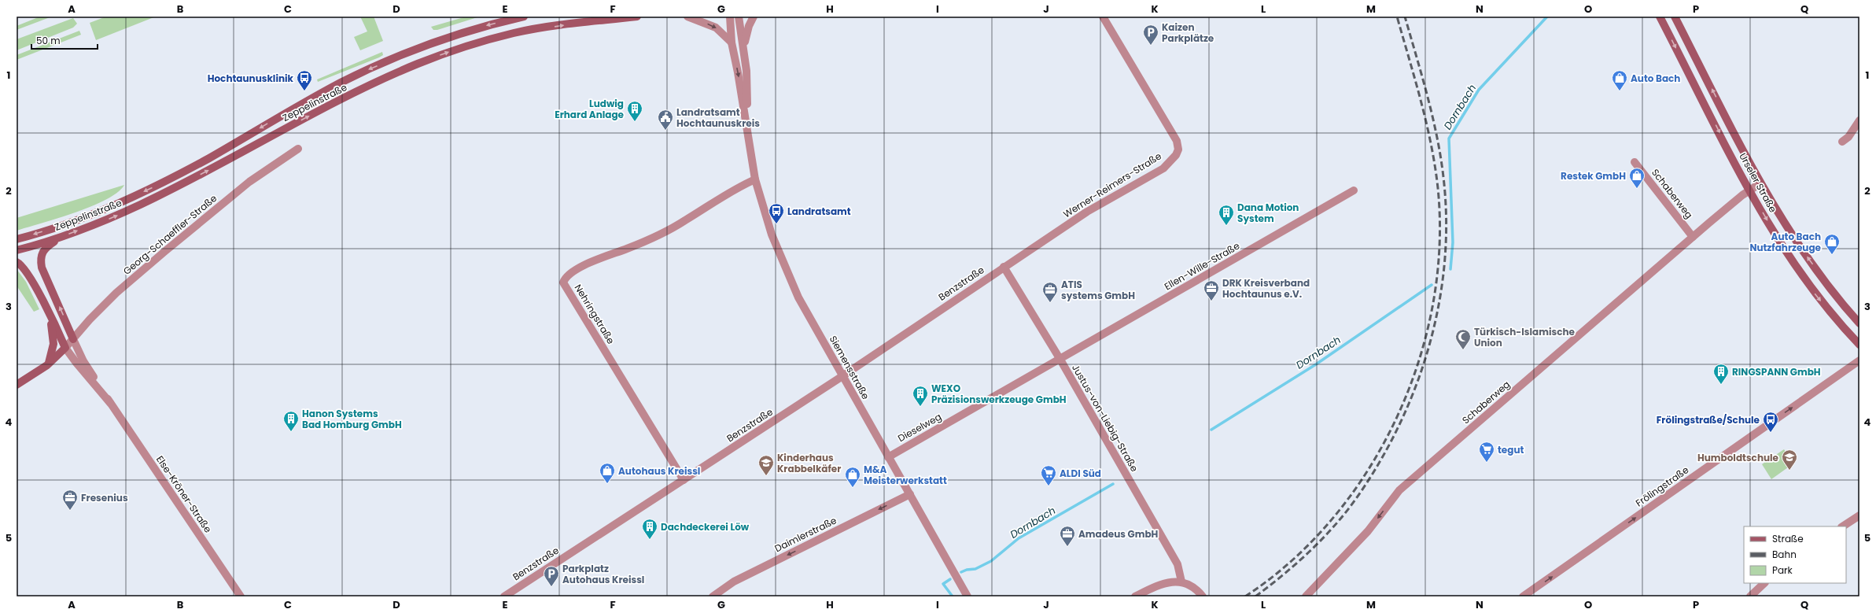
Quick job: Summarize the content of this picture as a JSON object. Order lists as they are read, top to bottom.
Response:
{
  "streets": {
    "main road": ["Zeppelinstraße", "Urseler Straße"],
    "street": [
      "Werner-Reimers-Straße",
      "Schaberweg",
      "Georg-Schaeffler-Straße",
      "Ellen-Wille-Straße",
      "Benzstraße",
      "Nehringstraße",
      "Siemensstraße",
      "Justus-von-Liebig-Straße",
      "Dieselweg",
      "Frölingstraße",
      "Else-Kröner-Straße",
      "Daimlerstraße"
    ]
  },
  "crossings": [
    ["Urseler Straße", "Schaberweg"],
    ["Werner-Reimers-Straße", "Benzstraße"],
    ["Werner-Reimers-Straße", "Justus-von-Liebig-Straße"],
    ["Georg-Schaeffler-Straße", "Else-Kröner-Straße"],
    ["Ellen-Wille-Straße", "Justus-von-Liebig-Straße"],
    ["Ellen-Wille-Straße", "Dieselweg"],
    ["Benzstraße", "Nehringstraße"],
    ["Benzstraße", "Siemensstraße"],
    ["Benzstraße", "Justus-von-Liebig-Straße"],
    ["Nehringstraße", "Siemensstraße"],
    ["Siemensstraße", "Dieselweg"],
    ["Siemensstraße", "Daimlerstraße"],
    ["Justus-von-Liebig-Straße", "Dieselweg"]
  ],
  "one_way": ["Schaberweg", "Frölingstraße", "Daimlerstraße"],
  "water": ["Dornbach"],
  "places": {
    "parking": ["Kaizen Parkplätze", "Parkplatz Autohaus Kreissl"],
    "bus stop": ["Hochtaunusklinik", "Landratsamt", "Frölingstraße/Schule"],
    "shop": [
      "Auto Bach",
      "Restek GmbH",
      "Auto Bach Nutzfahrzeuge",
      "Autohaus Kreissl",
      "M&A Meisterwerkstatt"
    ],
    "building": [
      "Ludwig Erhard Anlage",
      "Dana Motion System",
      "RINGSPANN GmbH",
      "WEXO Präzisionswerkzeuge GmbH",
      "Hanon Systems Bad Homburg GmbH",
      "Dachdeckerei Löw"
    ],
    "public building": ["Landratsamt Hochtaunuskreis"],
    "office": [
      "DRK Kreisverband Hochtaunus e.V.",
      "ATIS systems GmbH",
      "Fresenius",
      "Amadeus GmbH"
    ],
    "mosque": ["Türkisch-Islamische Union"],
    "supermarket": ["tegut", "ALDI Süd"],
    "school or university": ["Humboldtschule", "Kinderhaus Krabbelkäfer"]
  },
  "legend": ["Straße", "Bahn", "Park"],
  "scale_bar": "50 m",
  "grid": {
    "columns": [
      "A",
      "B",
      "C",
      "D",
      "E",
      "F",
      "G",
      "H",
      "I",
      "J",
      "K",
      "L",
      "M",
      "N",
      "O",
      "P",
      "Q"
    ],
    "rows": [
      "1",
      "2",
      "3",
      "4",
      "5"
    ]
  }
}
